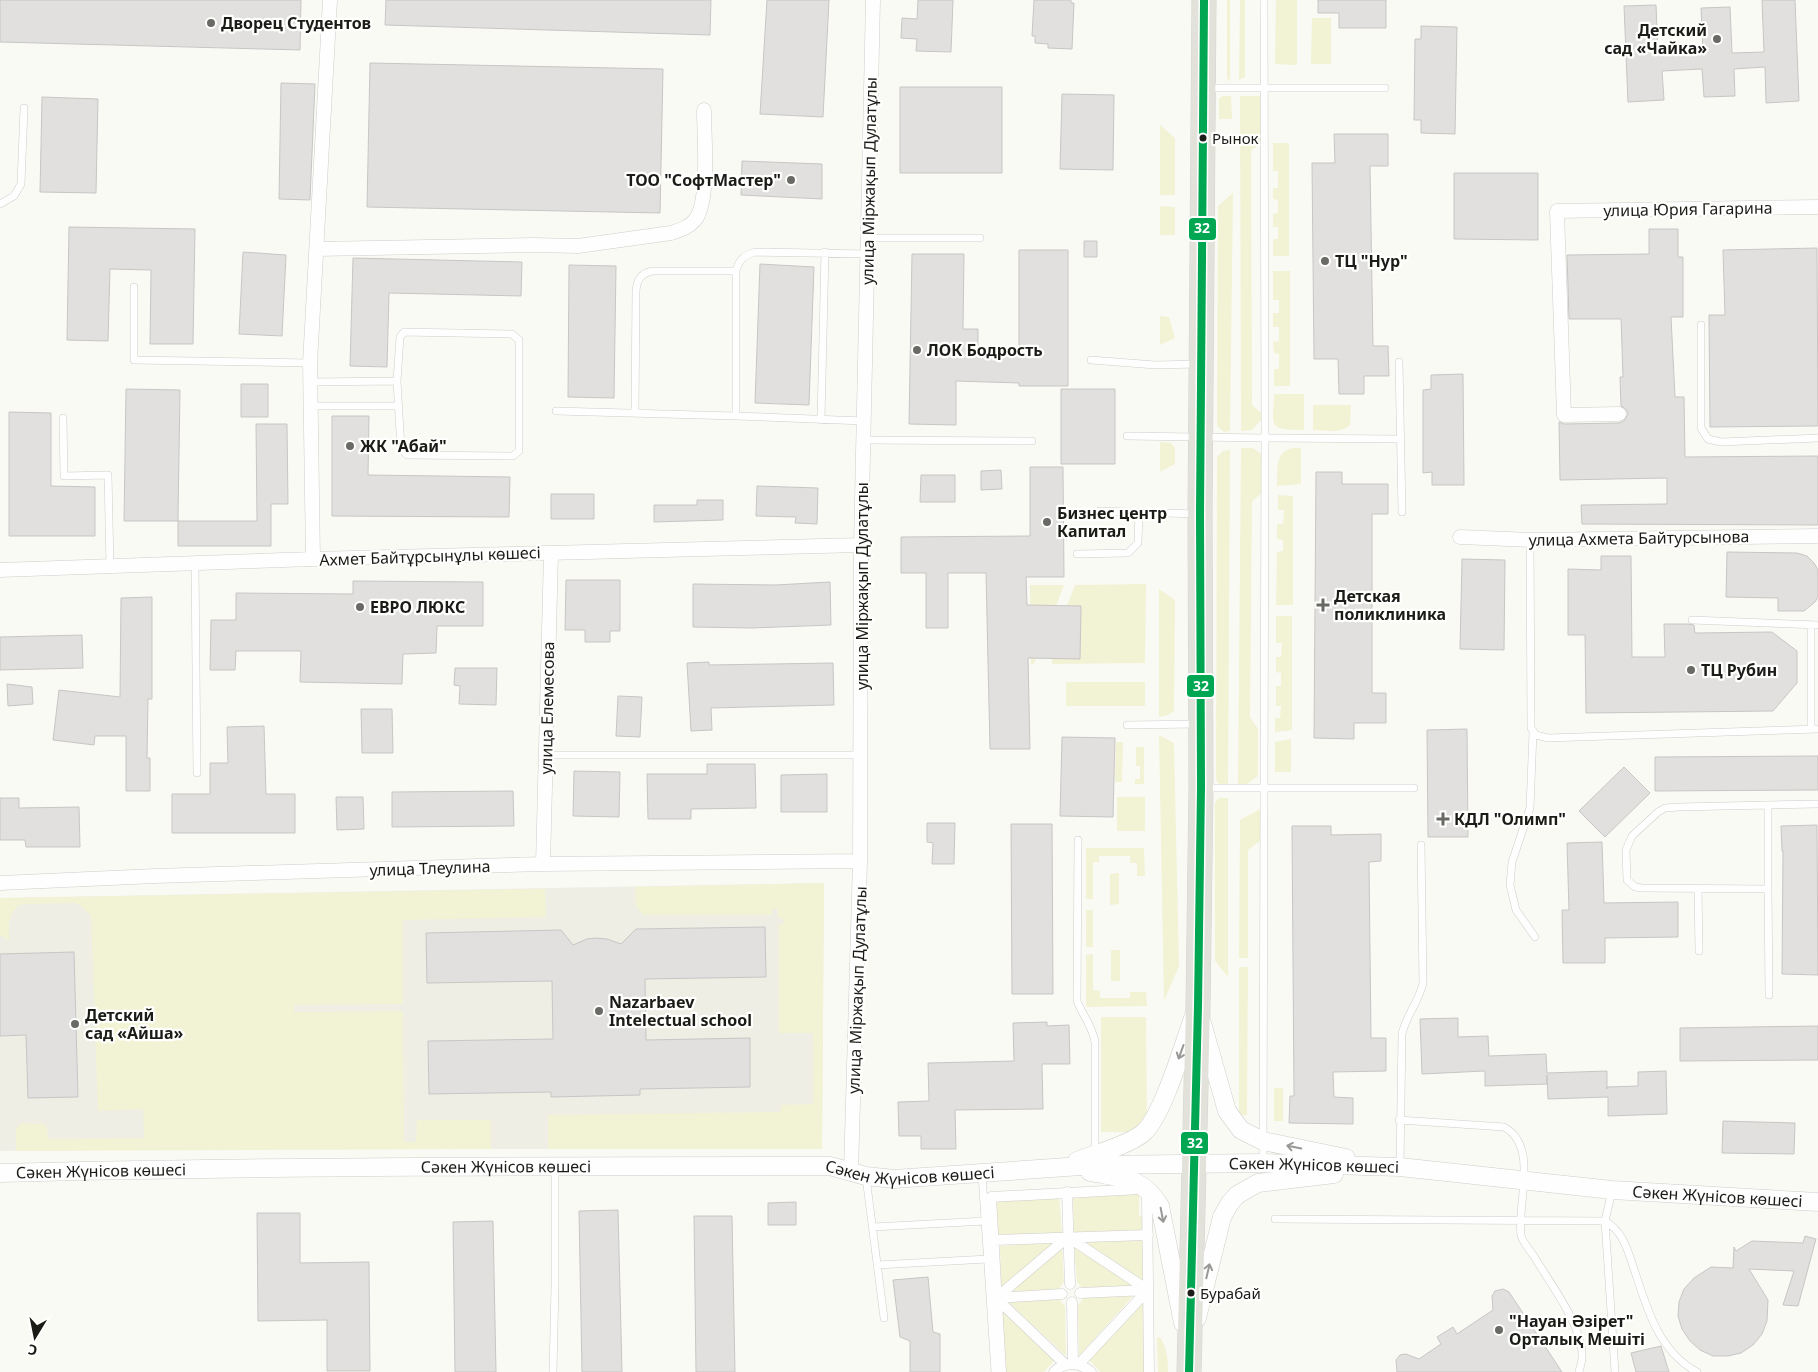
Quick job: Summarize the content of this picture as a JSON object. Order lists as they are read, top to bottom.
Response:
{
  "streets": {
    "street": [
      "улица Міржақып Дулатұлы",
      "улица Юрия Гагарина",
      "улица Ахмета Байтурсынова",
      "Ахмет Байтұрсынұлы көшесі",
      "улица Елемесова",
      "улица Тлеулина",
      "Сәкен Жүнісов көшесі"
    ]
  },
  "crossings": [
    ["улица Міржақып Дулатұлы", "Ахмет Байтұрсынұлы көшесі"],
    ["улица Міржақып Дулатұлы", "улица Тлеулина"],
    ["улица Міржақып Дулатұлы", "Сәкен Жүнісов көшесі"],
    ["Ахмет Байтұрсынұлы көшесі", "улица Елемесова"],
    ["улица Елемесова", "улица Тлеулина"]
  ],
  "places": {
    "other": [
      "Дворец Студентов",
      "Детский сад «Чайка»",
      "Рынок",
      "ТОО \"СофтМастер\"",
      "ТЦ \"Нур\"",
      "ЛОК Бодрость",
      "ЖК \"Абай\"",
      "Бизнес центр Капитал",
      "ЕВРО ЛЮКС",
      "ТЦ Рубин",
      "Nazarbaev Intelectual school",
      "Детский сад «Айша»",
      "Бурабай",
      "\"Науан Әзірет\" Орталық Мешіті"
    ],
    "health": ["Детская поликлиника", "КДЛ \"Олимп\""]
  },
  "lines": ["transit line 32"],
  "north": "bottom"
}
